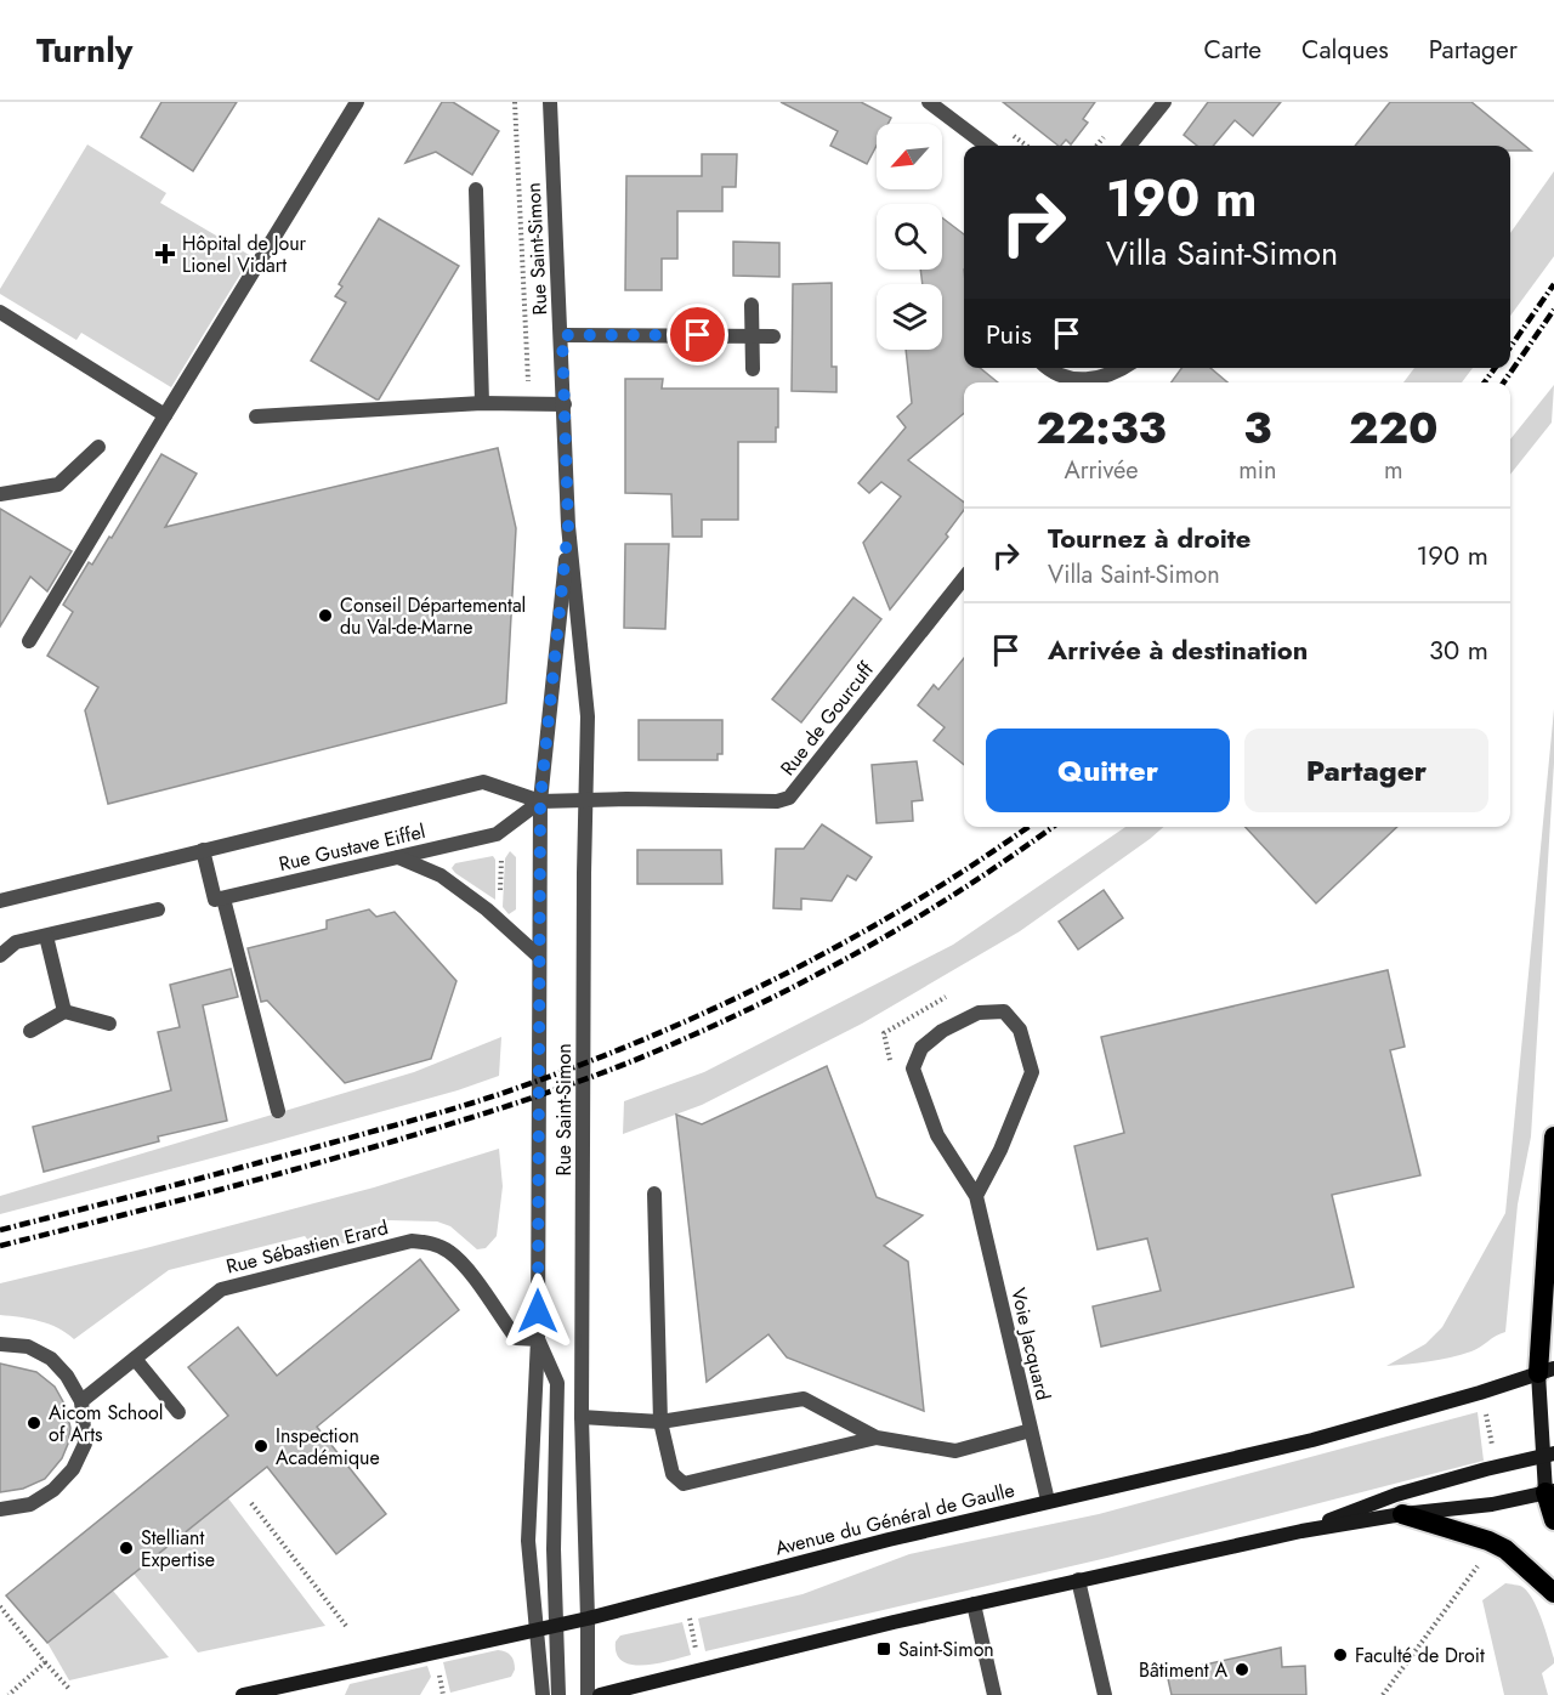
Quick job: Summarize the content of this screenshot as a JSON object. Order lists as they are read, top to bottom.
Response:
{
  "streets": {
    "main road": ["Avenue du Général de Gaulle"],
    "street": [
      "Rue Saint-Simon",
      "Rue de Gourcuff",
      "Rue Gustave Eiffel",
      "Rue Sébastien Erard",
      "Voie Jacquard"
    ]
  },
  "crossings": [
    ["Rue Saint-Simon", "Rue de Gourcuff"],
    ["Rue Saint-Simon", "Rue Gustave Eiffel"],
    ["Rue Saint-Simon", "Rue Sébastien Erard"],
    ["Rue Saint-Simon", "Avenue du Général de Gaulle"],
    ["Rue de Gourcuff", "Rue Gustave Eiffel"],
    ["Voie Jacquard", "Avenue du Général de Gaulle"]
  ],
  "places": {
    "health": ["Hôpital de Jour Lionel Vidart"],
    "other": [
      "Conseil Départemental du Val-de-Marne",
      "Aicom School of Arts",
      "Inspection Académique",
      "Stelliant Expertise",
      "Faculté de Droit",
      "Bâtiment A"
    ],
    "transit": ["Saint-Simon"]
  },
  "north": "bottom left",
  "page": {
    "header": "Turnly",
    "nav": ["Carte", "Calques", "Partager"],
    "turn": ["190 m", "Villa Saint-Simon"],
    "then": "Puis",
    "eta": [
      "22:33",
      "Arrivée",
      "3",
      "min",
      "220",
      "m"
    ],
    "list": [
      {
        "name": "Tournez à droite",
        "note": "Villa Saint-Simon",
        "value": "190 m"
      },
      {
        "name": "Arrivée à destination",
        "value": "30 m"
      }
    ],
    "buttons": ["Quitter", "Partager"]
  }
}
